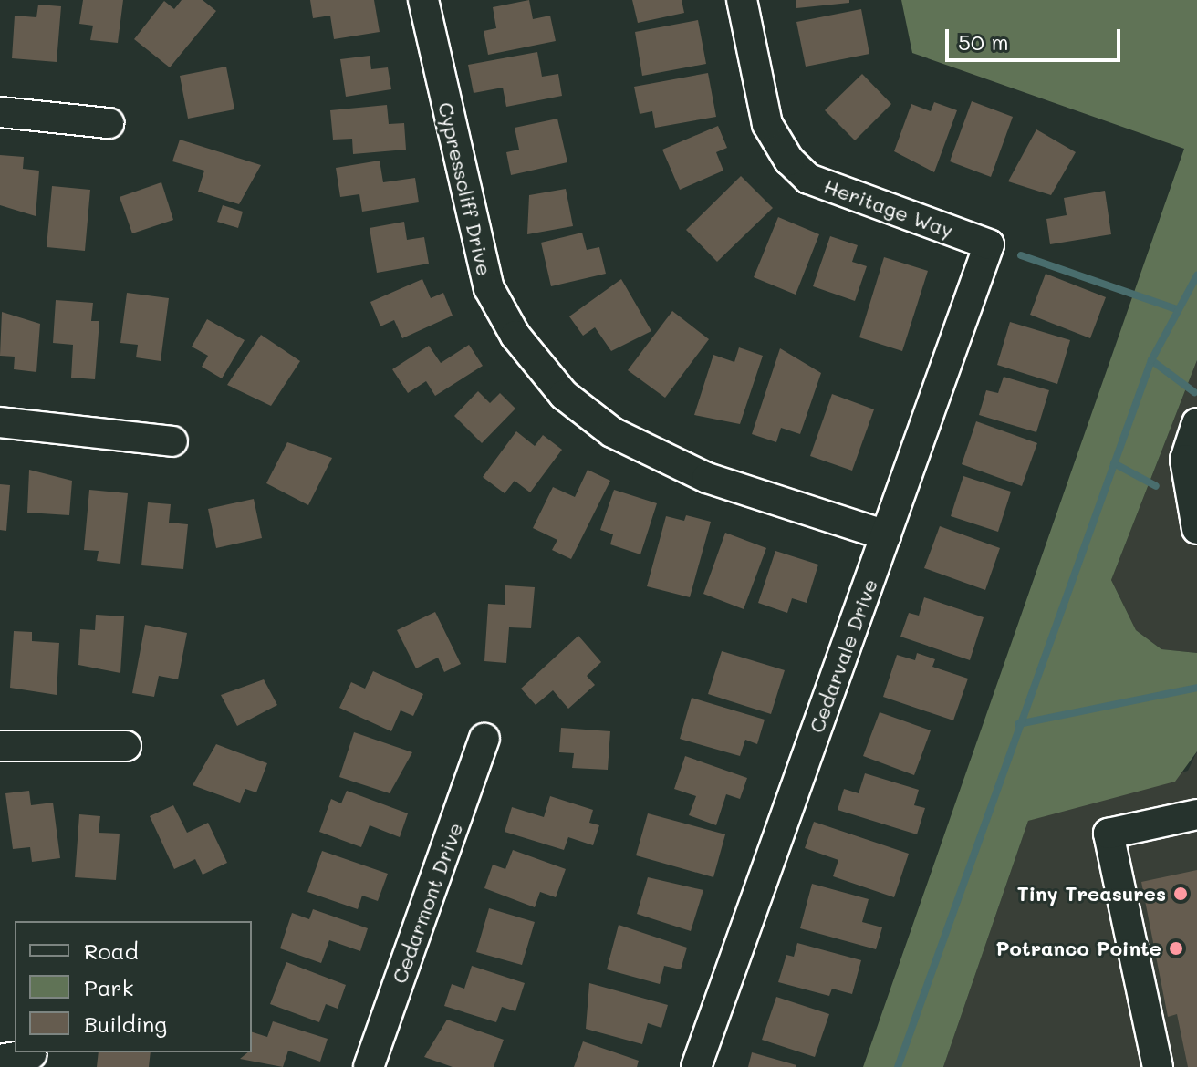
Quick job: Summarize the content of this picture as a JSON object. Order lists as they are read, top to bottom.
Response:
{
  "streets": {
    "street": [
      "Cypresscliff Drive",
      "Heritage Way",
      "Cedarvale Drive",
      "Cedarmont Drive"
    ]
  },
  "crossings": [
    ["Cypresscliff Drive", "Cedarvale Drive"],
    ["Heritage Way", "Cedarvale Drive"]
  ],
  "places": ["Tiny Treasures", "Potranco Pointe"],
  "legend": ["Road", "Park", "Building"],
  "scale_bar": "50 m"
}
